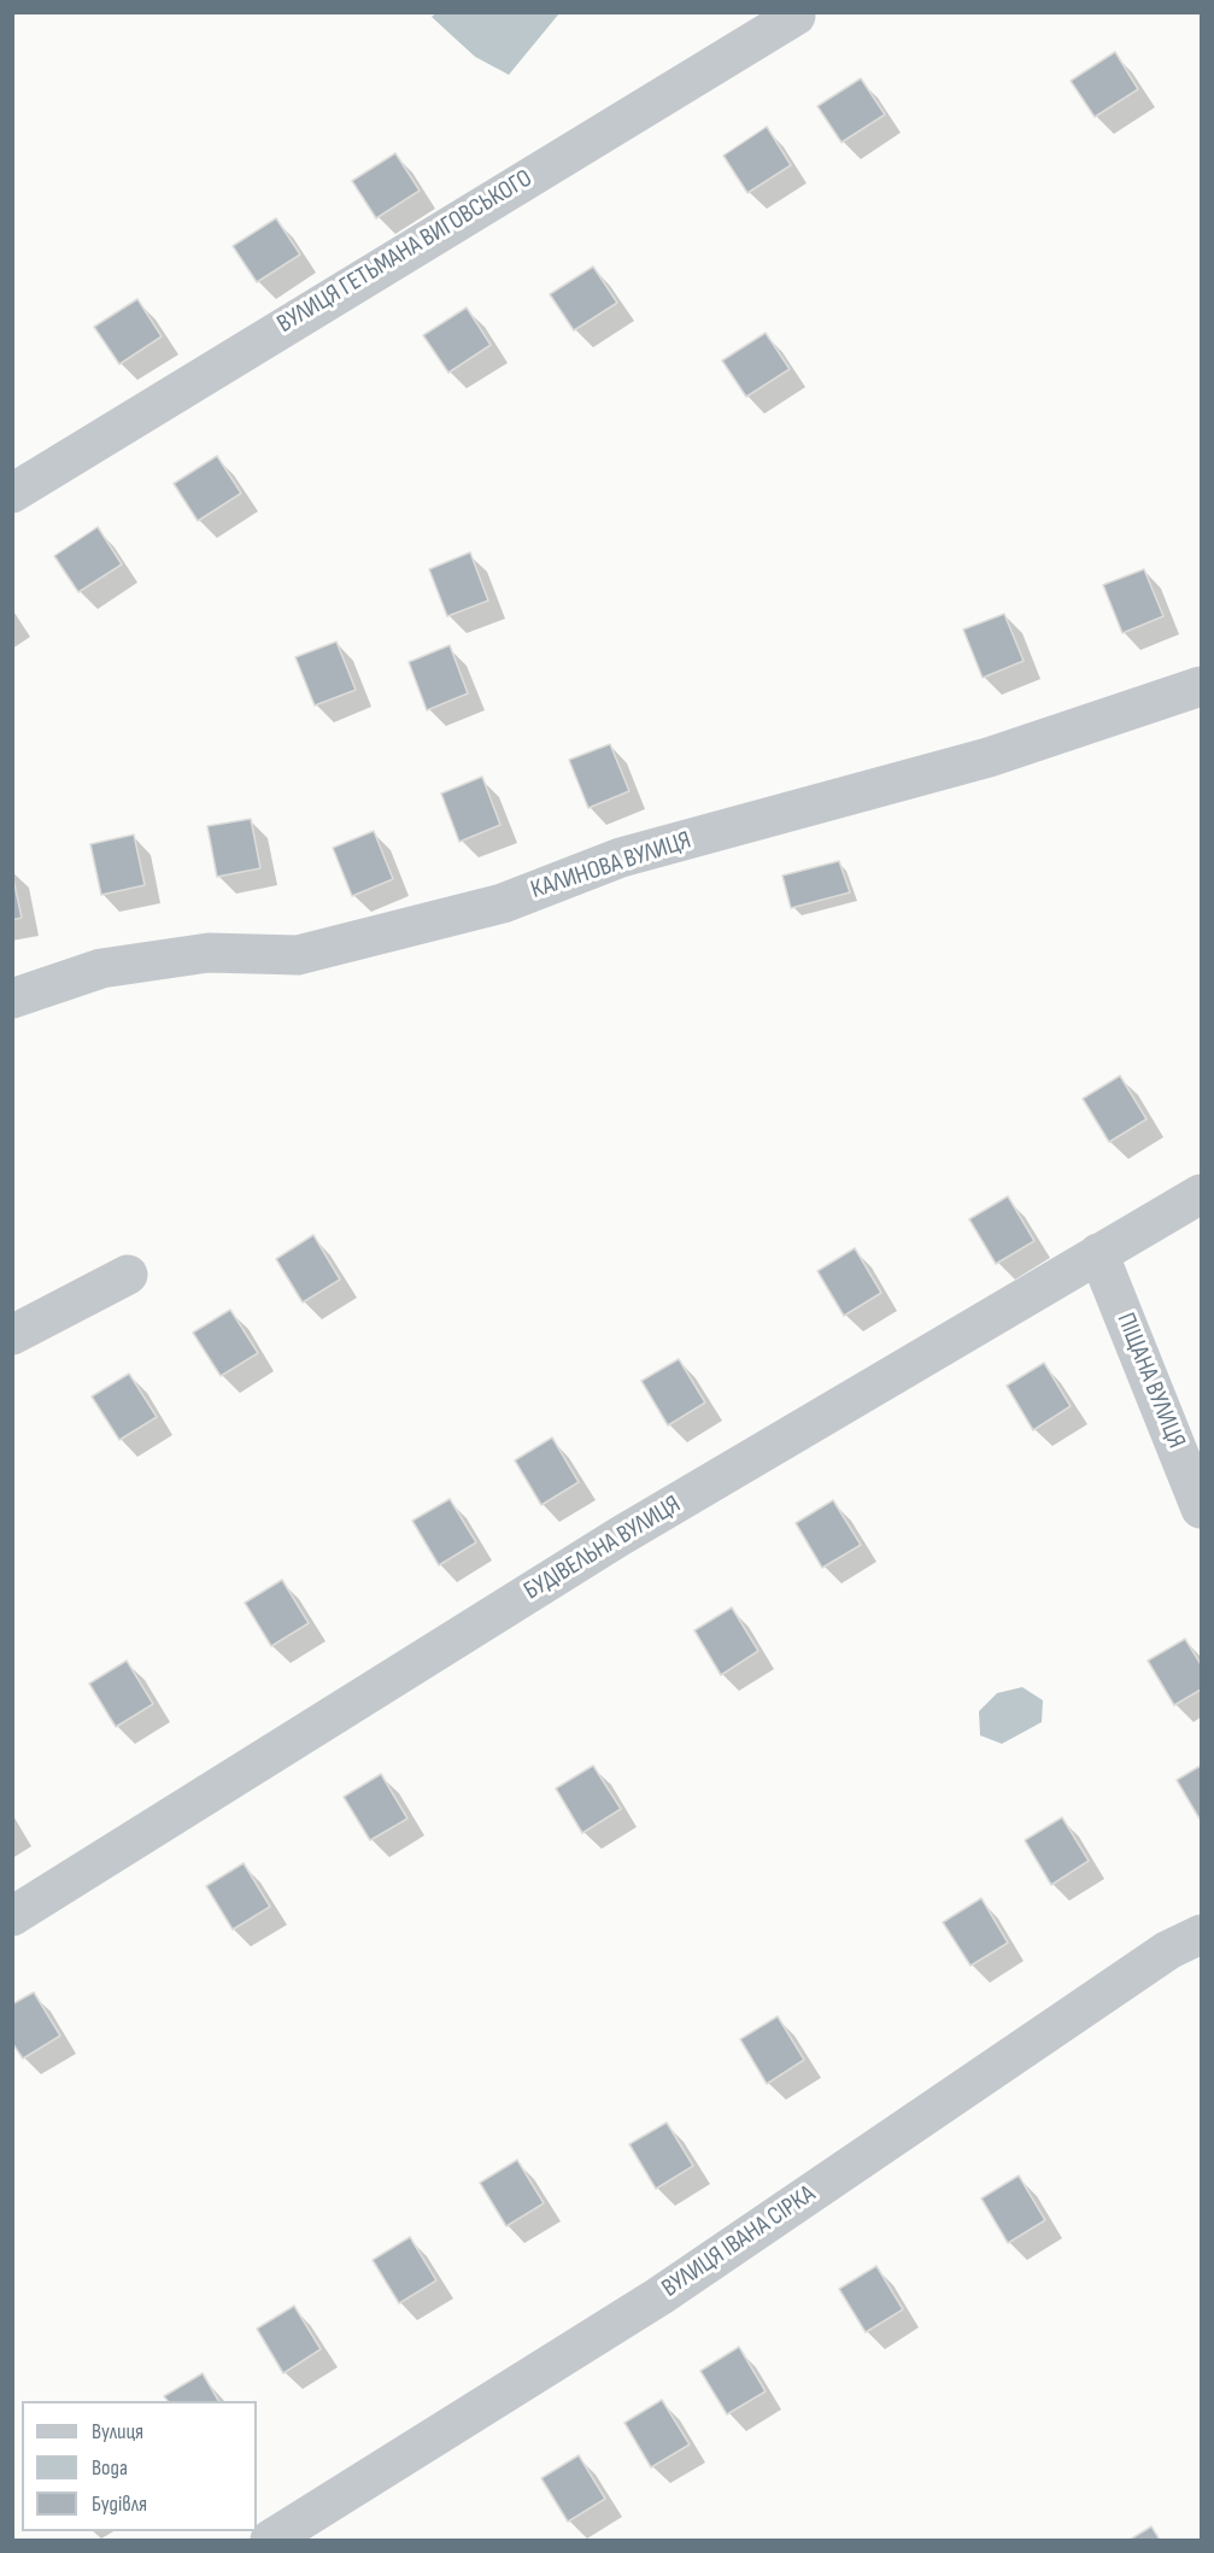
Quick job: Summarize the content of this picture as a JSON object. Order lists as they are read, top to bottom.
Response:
{
  "streets": {
    "street": [
      "ВУЛИЦЯ ГЕТЬМАНА ВИГОВСЬКОГО",
      "КАЛИНОВА ВУЛИЦЯ",
      "ПІЩАНА ВУЛИЦЯ",
      "БУДІВЕЛЬНА ВУЛИЦЯ",
      "ВУЛИЦЯ ІВАНА СІРКА"
    ]
  },
  "crossings": [
    ["ПІЩАНА ВУЛИЦЯ", "БУДІВЕЛЬНА ВУЛИЦЯ"]
  ],
  "legend": ["Вулиця", "Вода", "Будівля"]
}
